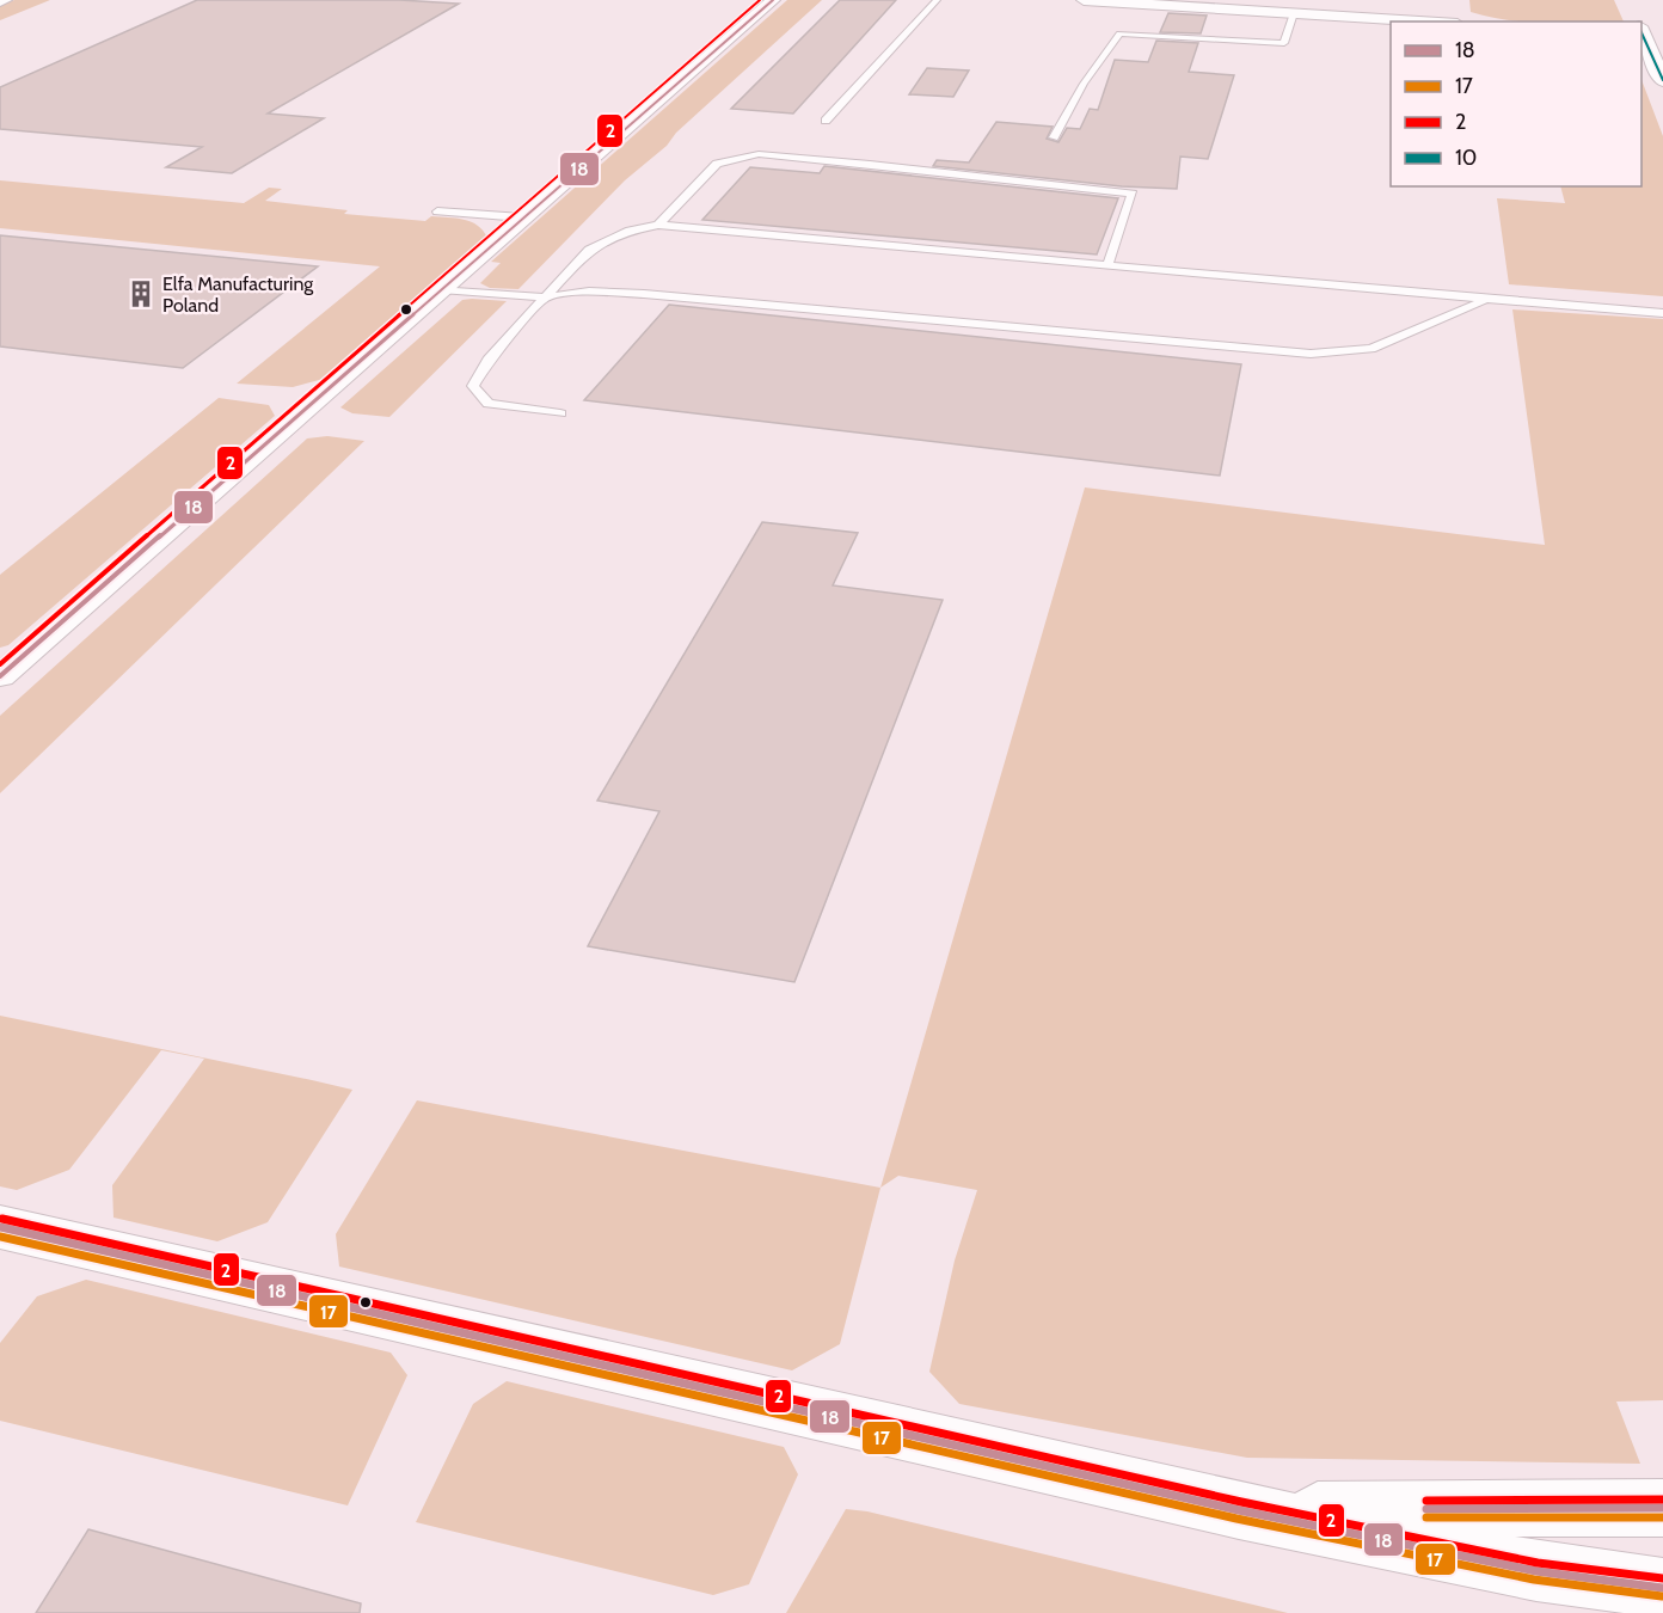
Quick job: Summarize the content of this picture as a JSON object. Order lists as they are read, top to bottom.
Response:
{
  "places": {
    "building": ["Elfa Manufacturing Poland"]
  },
  "lines": [
    "transit line 18",
    "transit line 2",
    "transit line 10",
    "transit line 17"
  ],
  "legend": [
    "18",
    "17",
    "2",
    "10"
  ]
}
